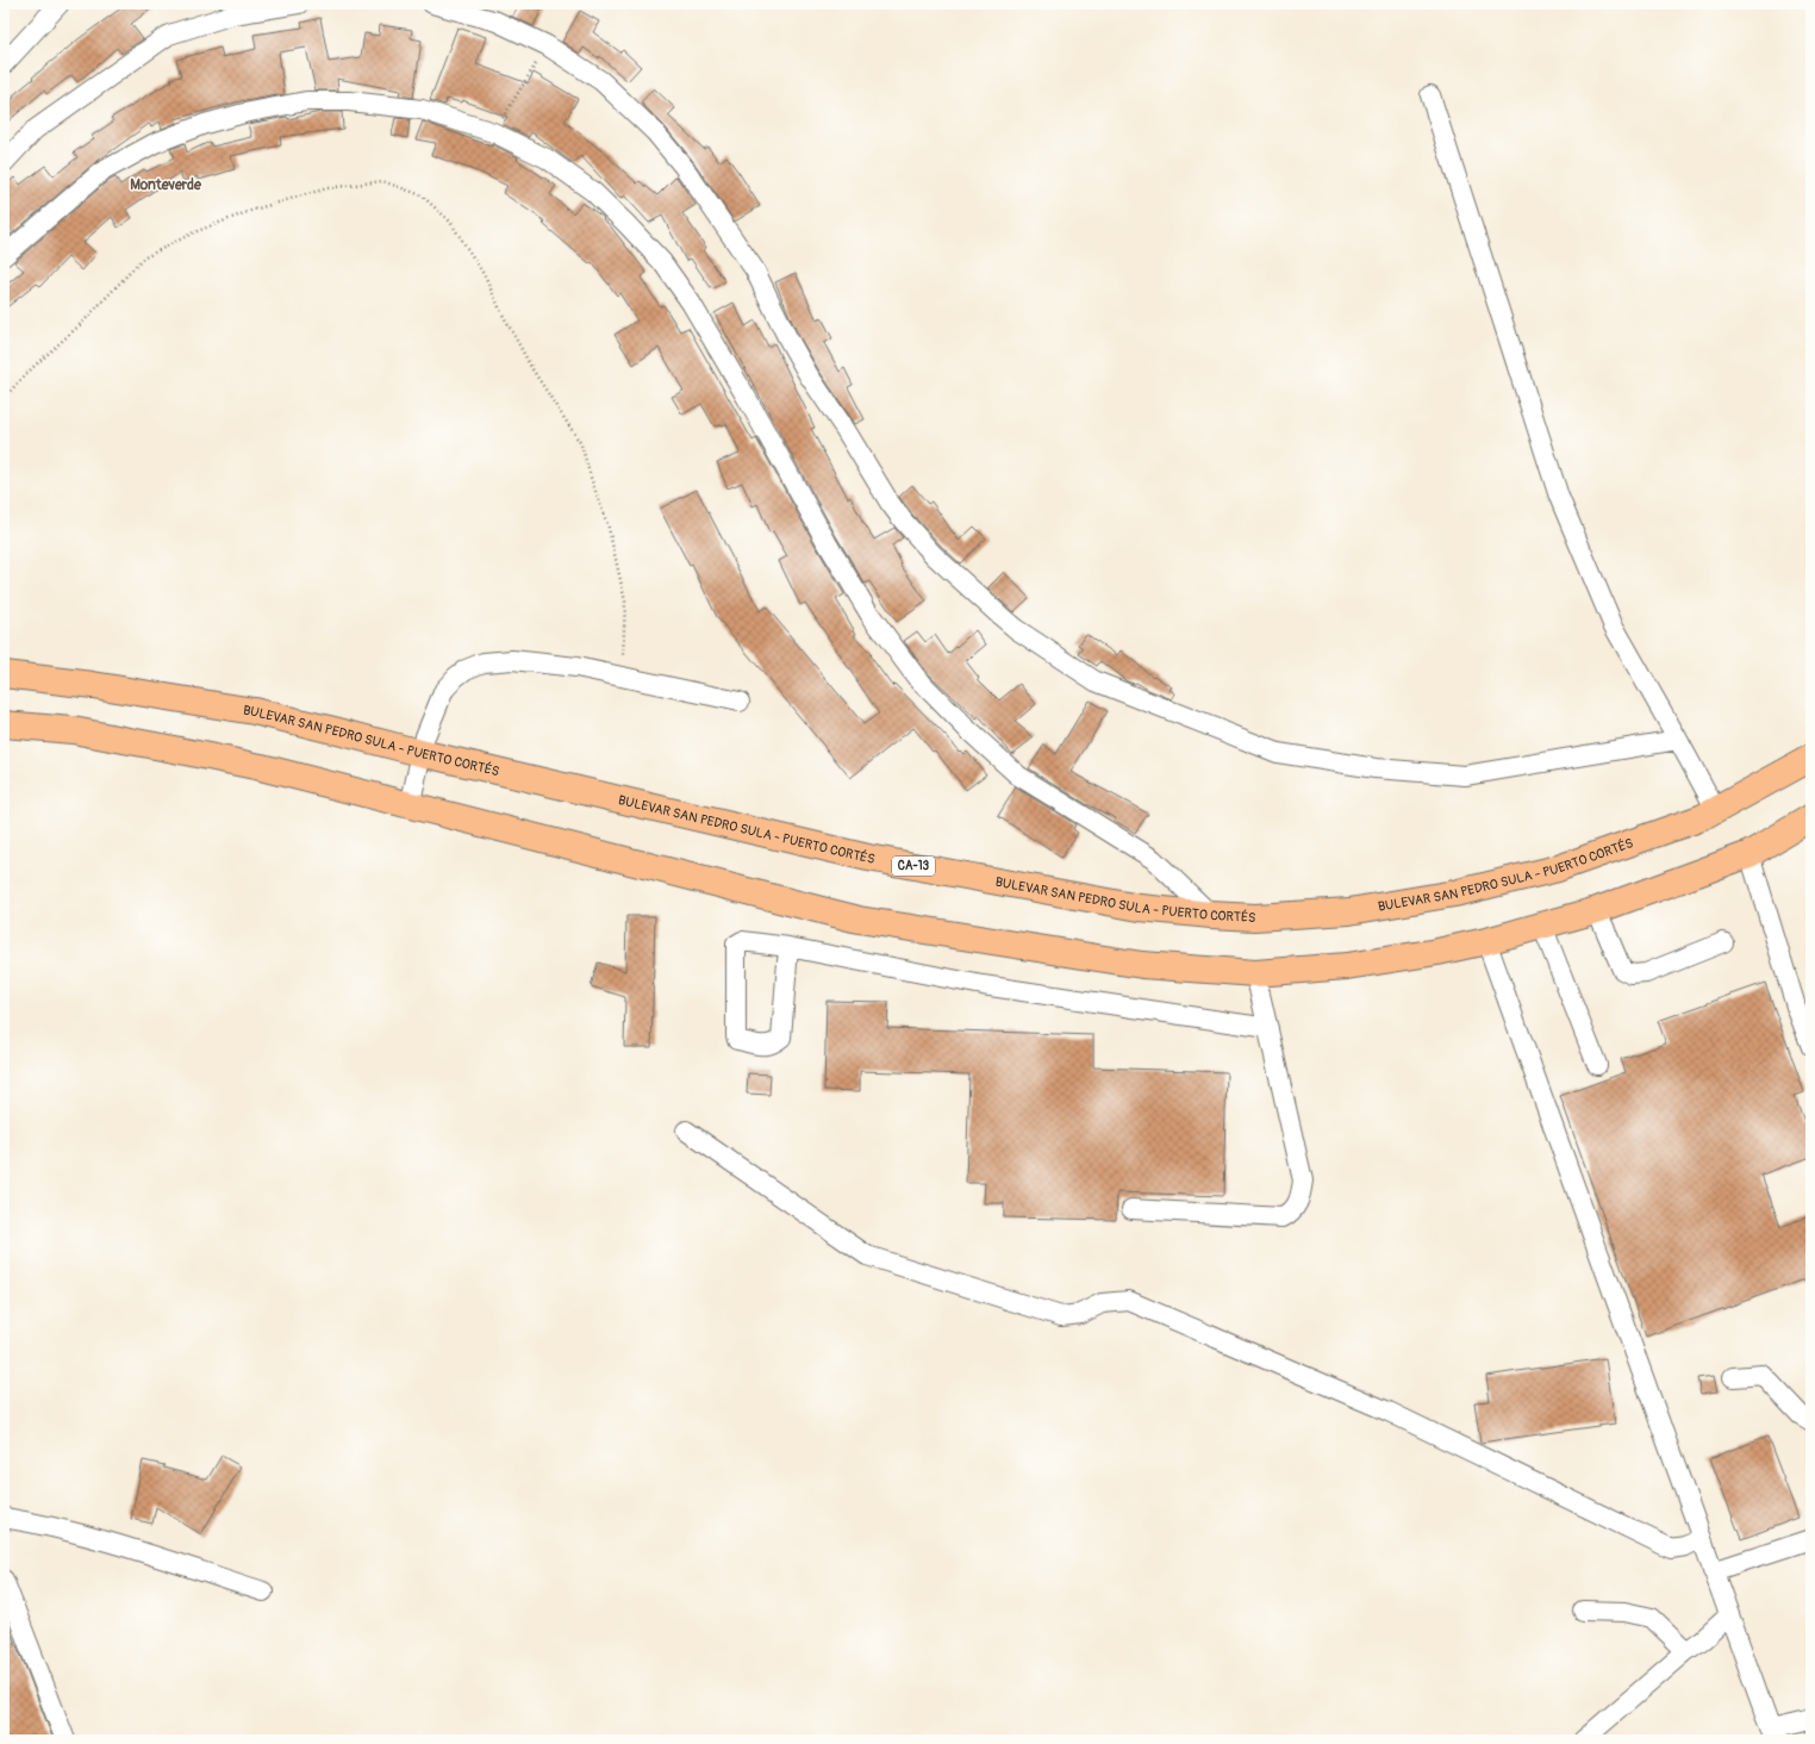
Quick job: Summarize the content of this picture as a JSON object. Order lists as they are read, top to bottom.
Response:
{
  "streets": {
    "highway": ["BULEVAR SAN PEDRO SULA - PUERTO CORTÉS", "CA-13"]
  },
  "districts": ["Monteverde"]
}
